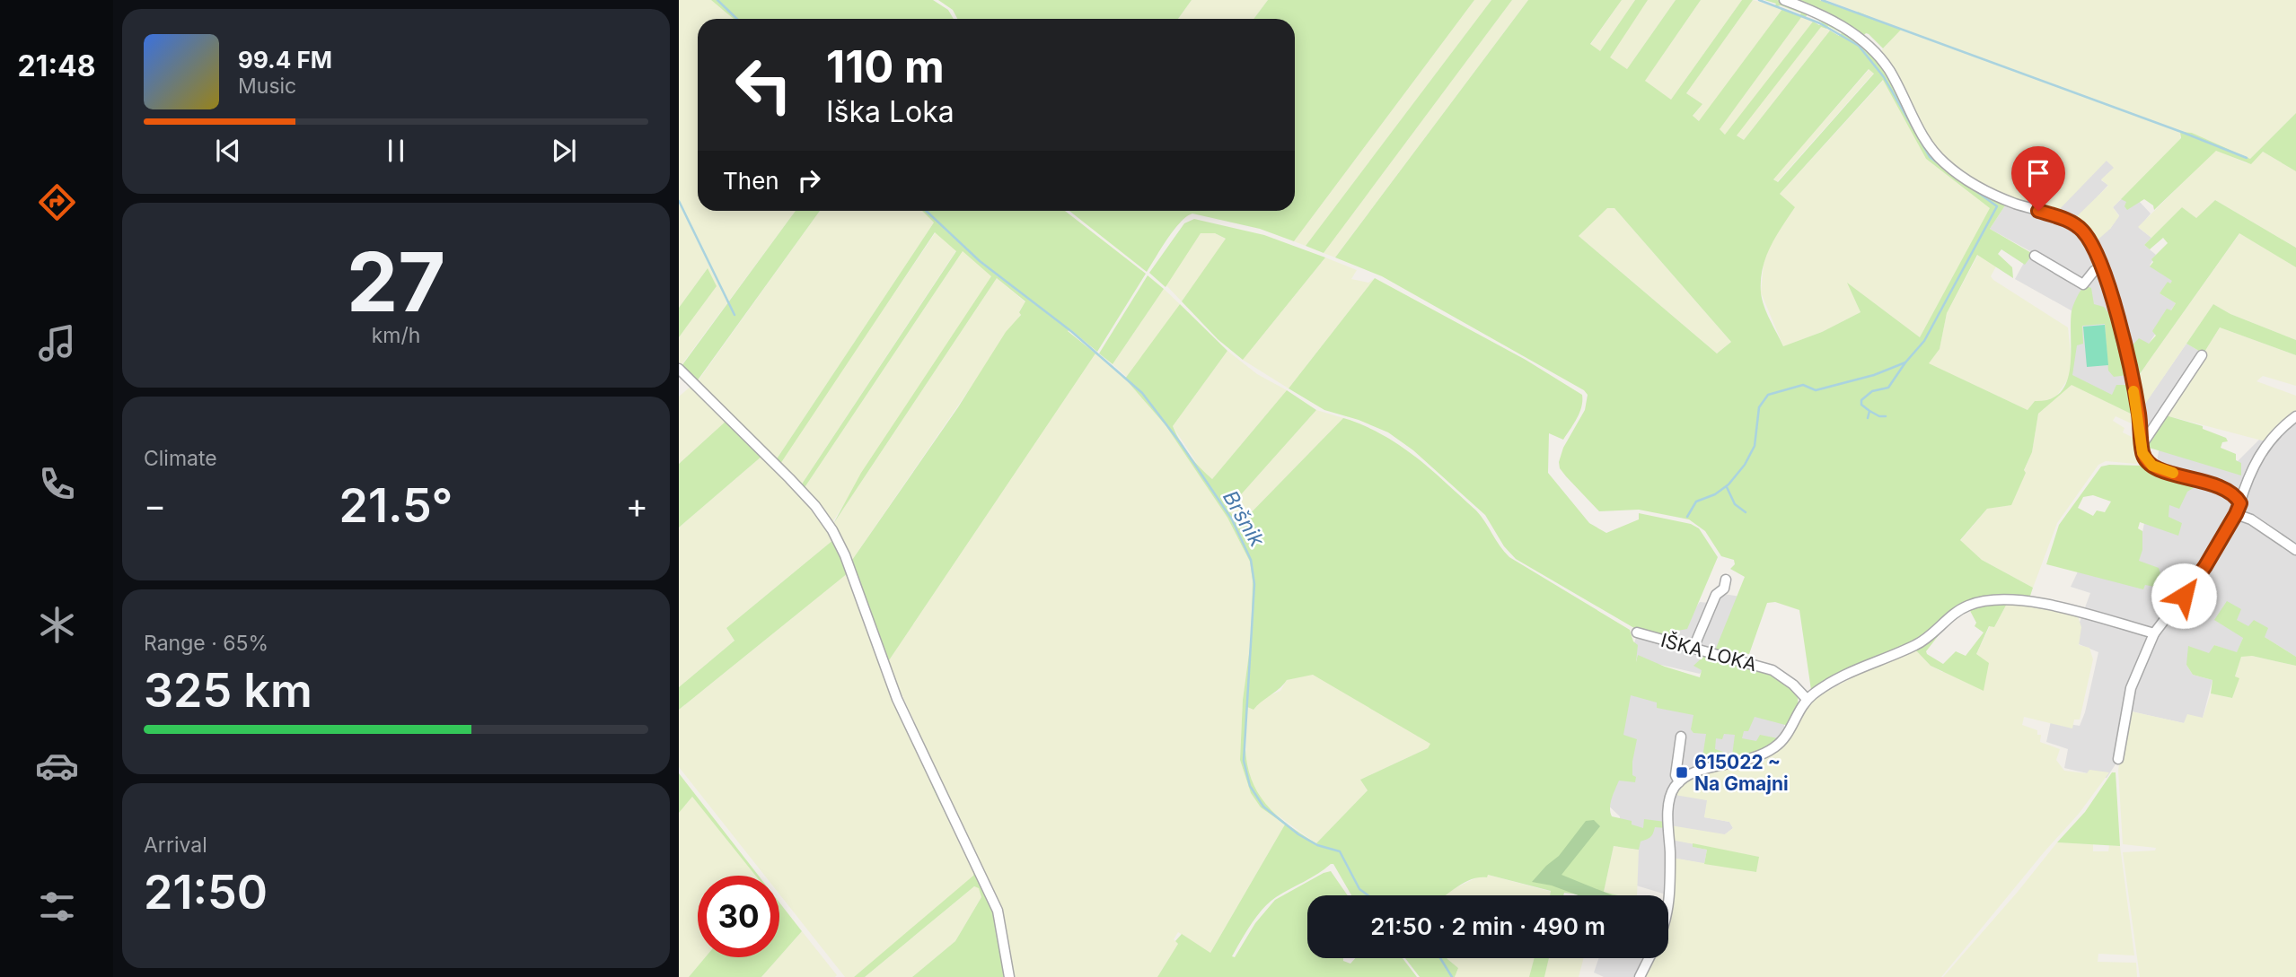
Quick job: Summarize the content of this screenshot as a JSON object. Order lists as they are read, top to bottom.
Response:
{
  "streets": {
    "street": ["IŠKA LOKA"]
  },
  "water": ["Bršnik"],
  "places": {
    "transit": ["615022 ~ Na Gmajni"]
  },
  "page": {
    "tabs": "21:48",
    "turn": ["110 m", "Iška Loka"],
    "song": ["99.4 FM", "Music"],
    "then": "Then",
    "tile": [
      ["27", "km/h"],
      "Climate",
      ["Range · 65%", "325 km"],
      ["Arrival", "21:50"]
    ],
    "heat": ["−", "21.5°", "+"],
    "limit": "30",
    "trip": "21:50 · 2 min · 490 m"
  }
}
